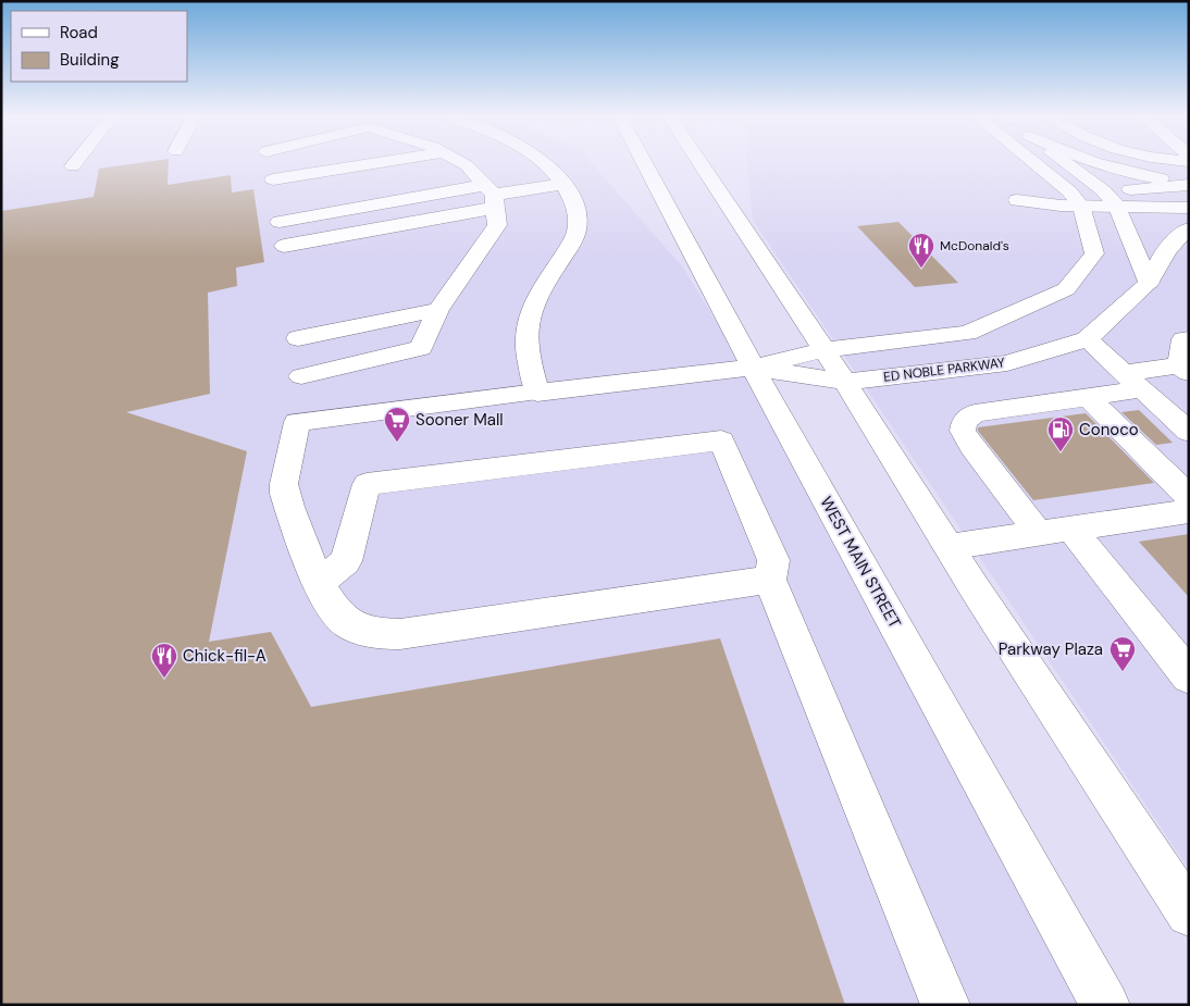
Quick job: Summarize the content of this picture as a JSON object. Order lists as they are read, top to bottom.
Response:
{
  "streets": {
    "main road": ["ED NOBLE PARKWAY", "WEST MAIN STREET"]
  },
  "crossings": [
    ["ED NOBLE PARKWAY", "WEST MAIN STREET"]
  ],
  "places": {
    "restaurant": ["McDonald's", "Chick-fil-A"],
    "supermarket": ["Sooner Mall", "Parkway Plaza"],
    "fuel station": ["Conoco"]
  },
  "legend": ["Road", "Building"]
}
